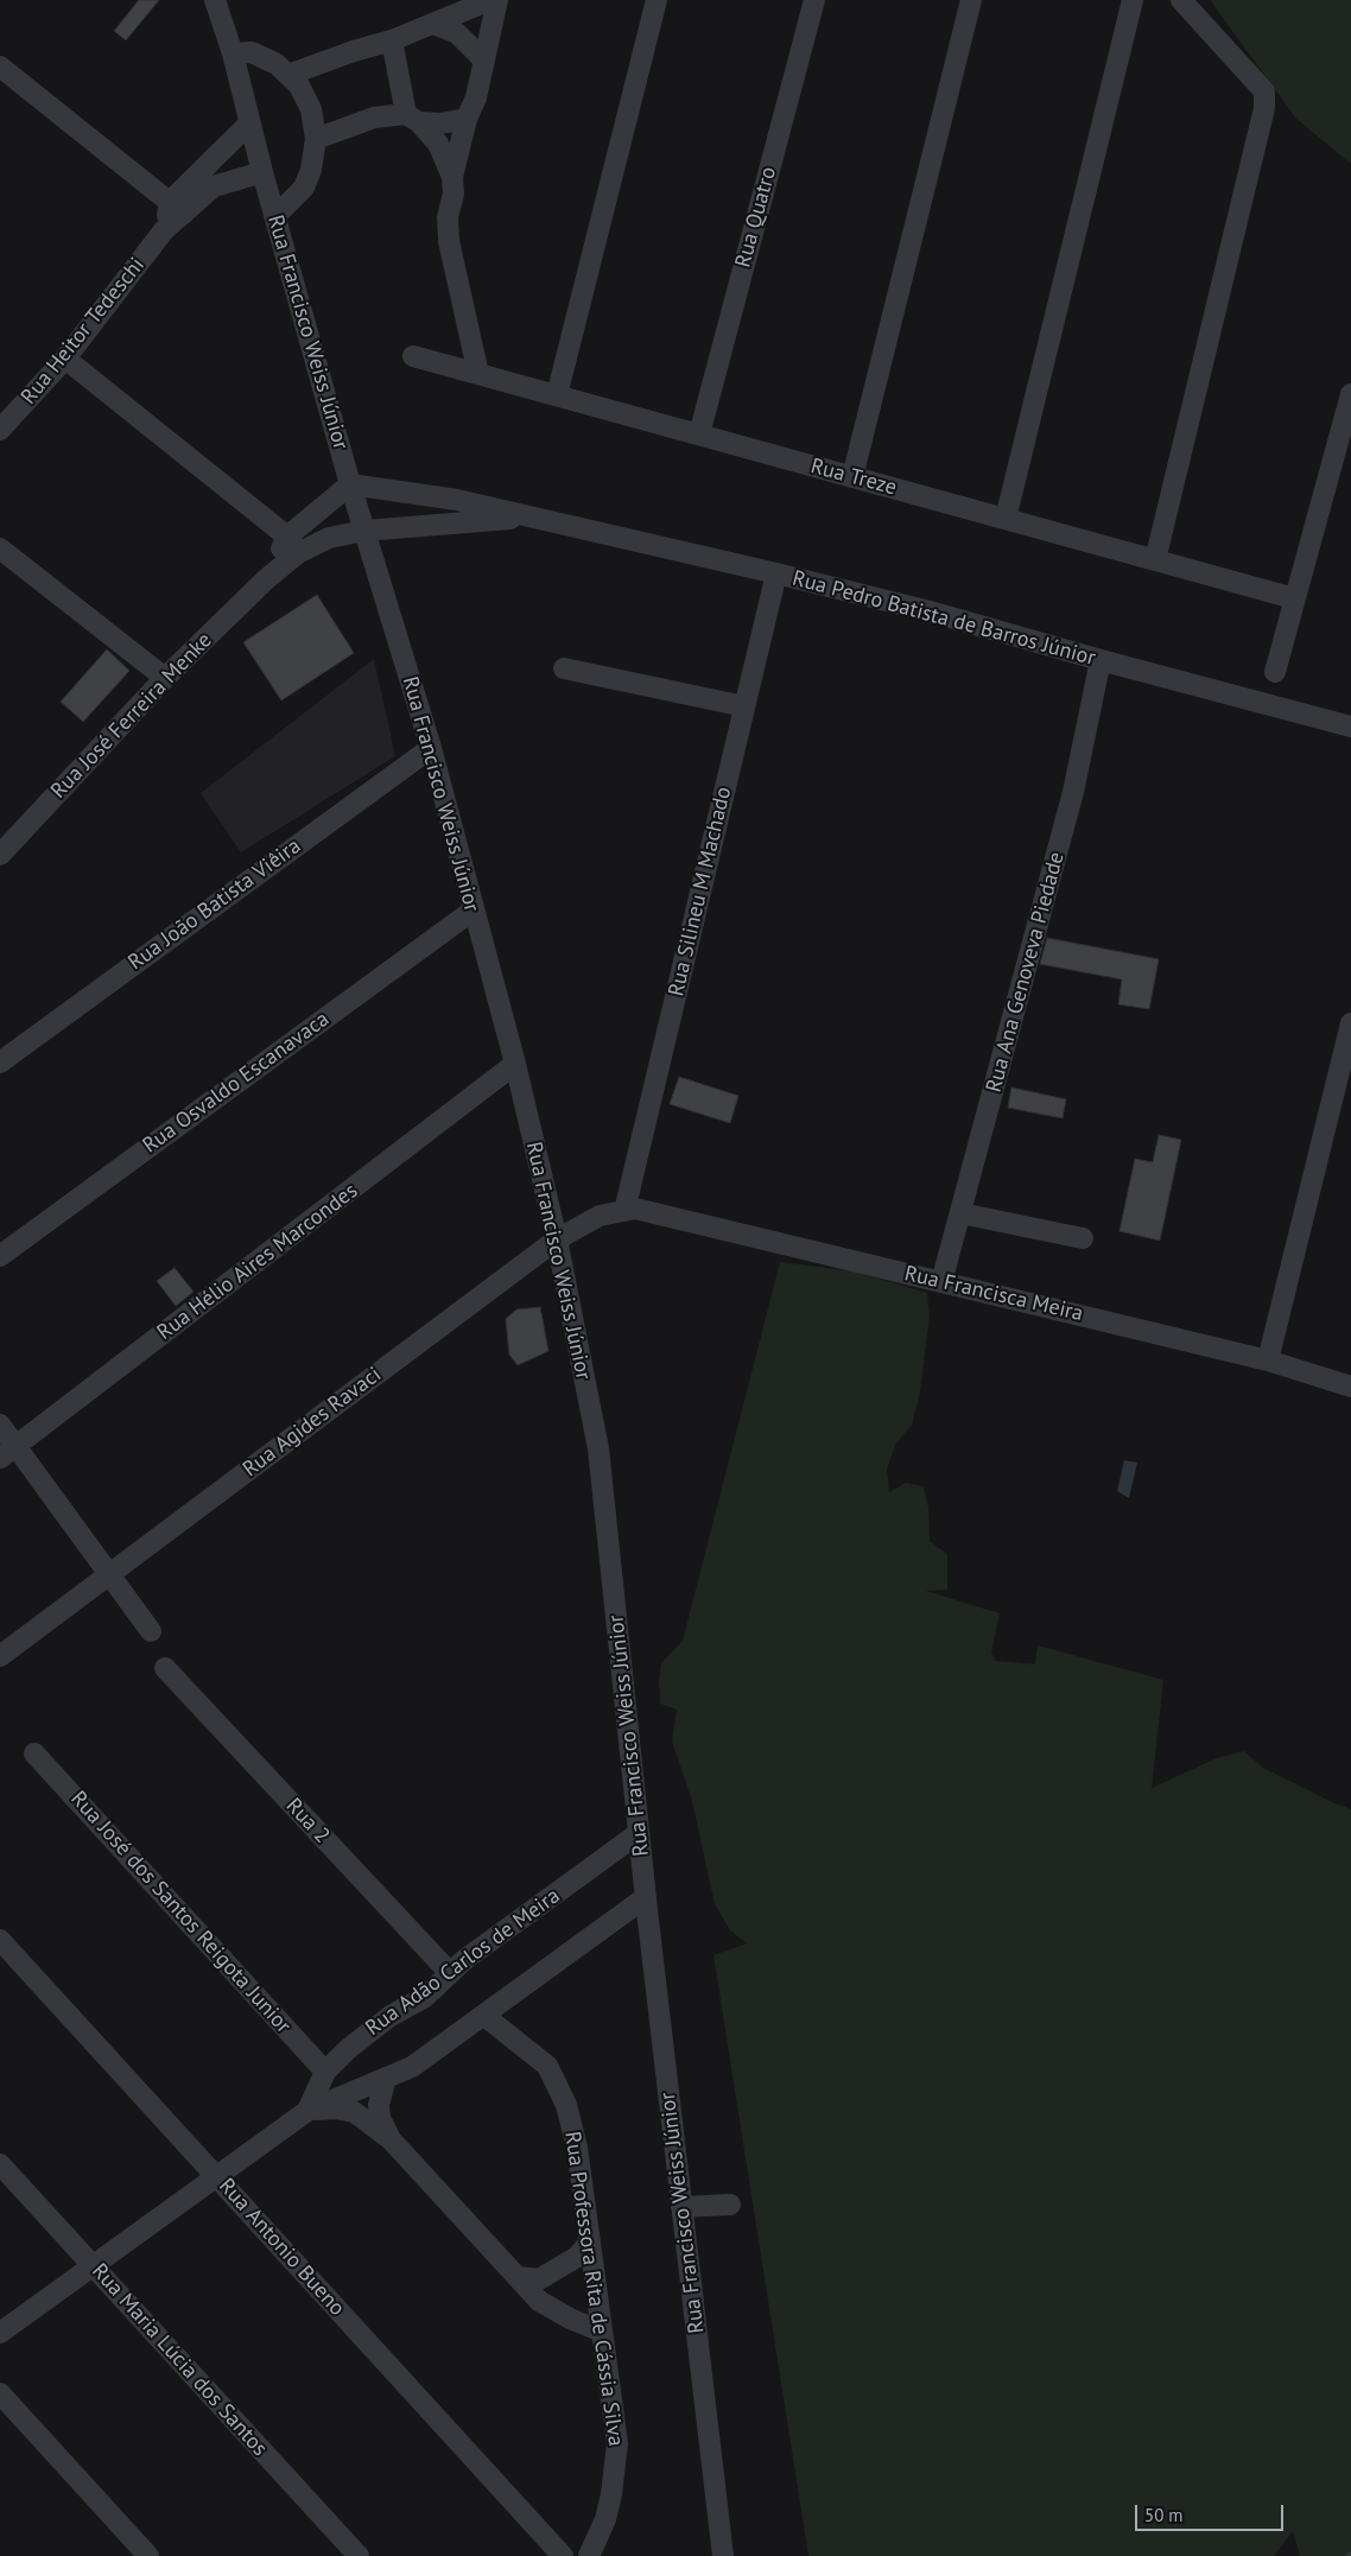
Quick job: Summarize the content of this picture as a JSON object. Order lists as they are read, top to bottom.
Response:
{
  "streets": {
    "street": [
      "Rua Quatro",
      "Rua Heitor Tedeschi",
      "Rua Francisco Weiss Júnior",
      "Rua Treze",
      "Rua Pedro Batista de Barros Júnior",
      "Rua José Ferreira Menke",
      "Rua Silineu M Machado",
      "Rua João Batista Viêira",
      "Rua Ana Genoveva Piedade",
      "Rua Osvaldo Escanavaca",
      "Rua Hélio Aires Marcondes",
      "Rua Francisca Meira",
      "Rua Agides Ravaci",
      "Rua 2",
      "Rua José dos Santos Reigota Junior",
      "Rua Adão Carlos de Meira",
      "Rua Antonio Bueno",
      "Rua Professora Rita de Cássia Silva",
      "Rua Maria Lúcia dos Santos"
    ]
  },
  "crossings": [
    ["Rua Quatro", "Rua Treze"],
    ["Rua Francisco Weiss Júnior", "Rua Pedro Batista de Barros Júnior"],
    ["Rua Francisco Weiss Júnior", "Rua José Ferreira Menke"],
    ["Rua Francisco Weiss Júnior", "Rua João Batista Viêira"],
    ["Rua Francisco Weiss Júnior", "Rua Osvaldo Escanavaca"],
    ["Rua Francisco Weiss Júnior", "Rua Hélio Aires Marcondes"],
    ["Rua Francisco Weiss Júnior", "Rua Agides Ravaci"],
    ["Rua Francisco Weiss Júnior", "Rua Adão Carlos de Meira"],
    ["Rua Pedro Batista de Barros Júnior", "Rua José Ferreira Menke"],
    ["Rua Pedro Batista de Barros Júnior", "Rua Silineu M Machado"],
    ["Rua Pedro Batista de Barros Júnior", "Rua Ana Genoveva Piedade"],
    ["Rua Silineu M Machado", "Rua Francisca Meira"],
    ["Rua Silineu M Machado", "Rua Agides Ravaci"],
    ["Rua Ana Genoveva Piedade", "Rua Francisca Meira"],
    ["Rua Francisca Meira", "Rua Agides Ravaci"],
    ["Rua 2", "Rua Adão Carlos de Meira"],
    ["Rua José dos Santos Reigota Junior", "Rua Adão Carlos de Meira"]
  ],
  "scale_bar": "50 m"
}
